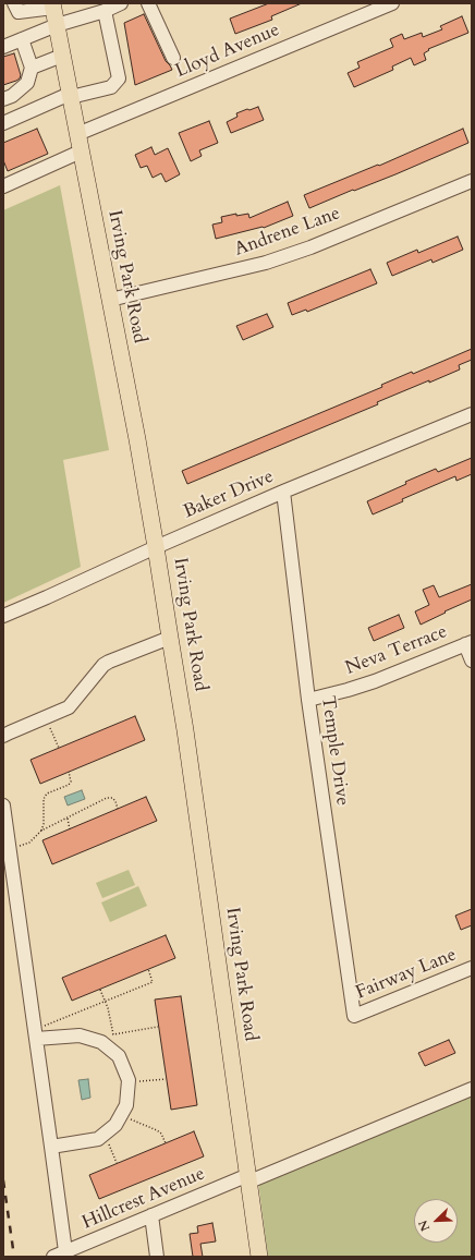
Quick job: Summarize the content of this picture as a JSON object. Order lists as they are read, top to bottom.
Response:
{
  "streets": {
    "main road": ["Irving Park Road"],
    "street": [
      "Lloyd Avenue",
      "Andrene Lane",
      "Baker Drive",
      "Neva Terrace",
      "Temple Drive",
      "Fairway Lane",
      "Hillcrest Avenue"
    ]
  },
  "crossings": [
    ["Lloyd Avenue", "Irving Park Road"],
    ["Andrene Lane", "Irving Park Road"],
    ["Irving Park Road", "Baker Drive"],
    ["Irving Park Road", "Hillcrest Avenue"],
    ["Baker Drive", "Temple Drive"],
    ["Neva Terrace", "Temple Drive"],
    ["Temple Drive", "Fairway Lane"]
  ],
  "north": "bottom left"
}
